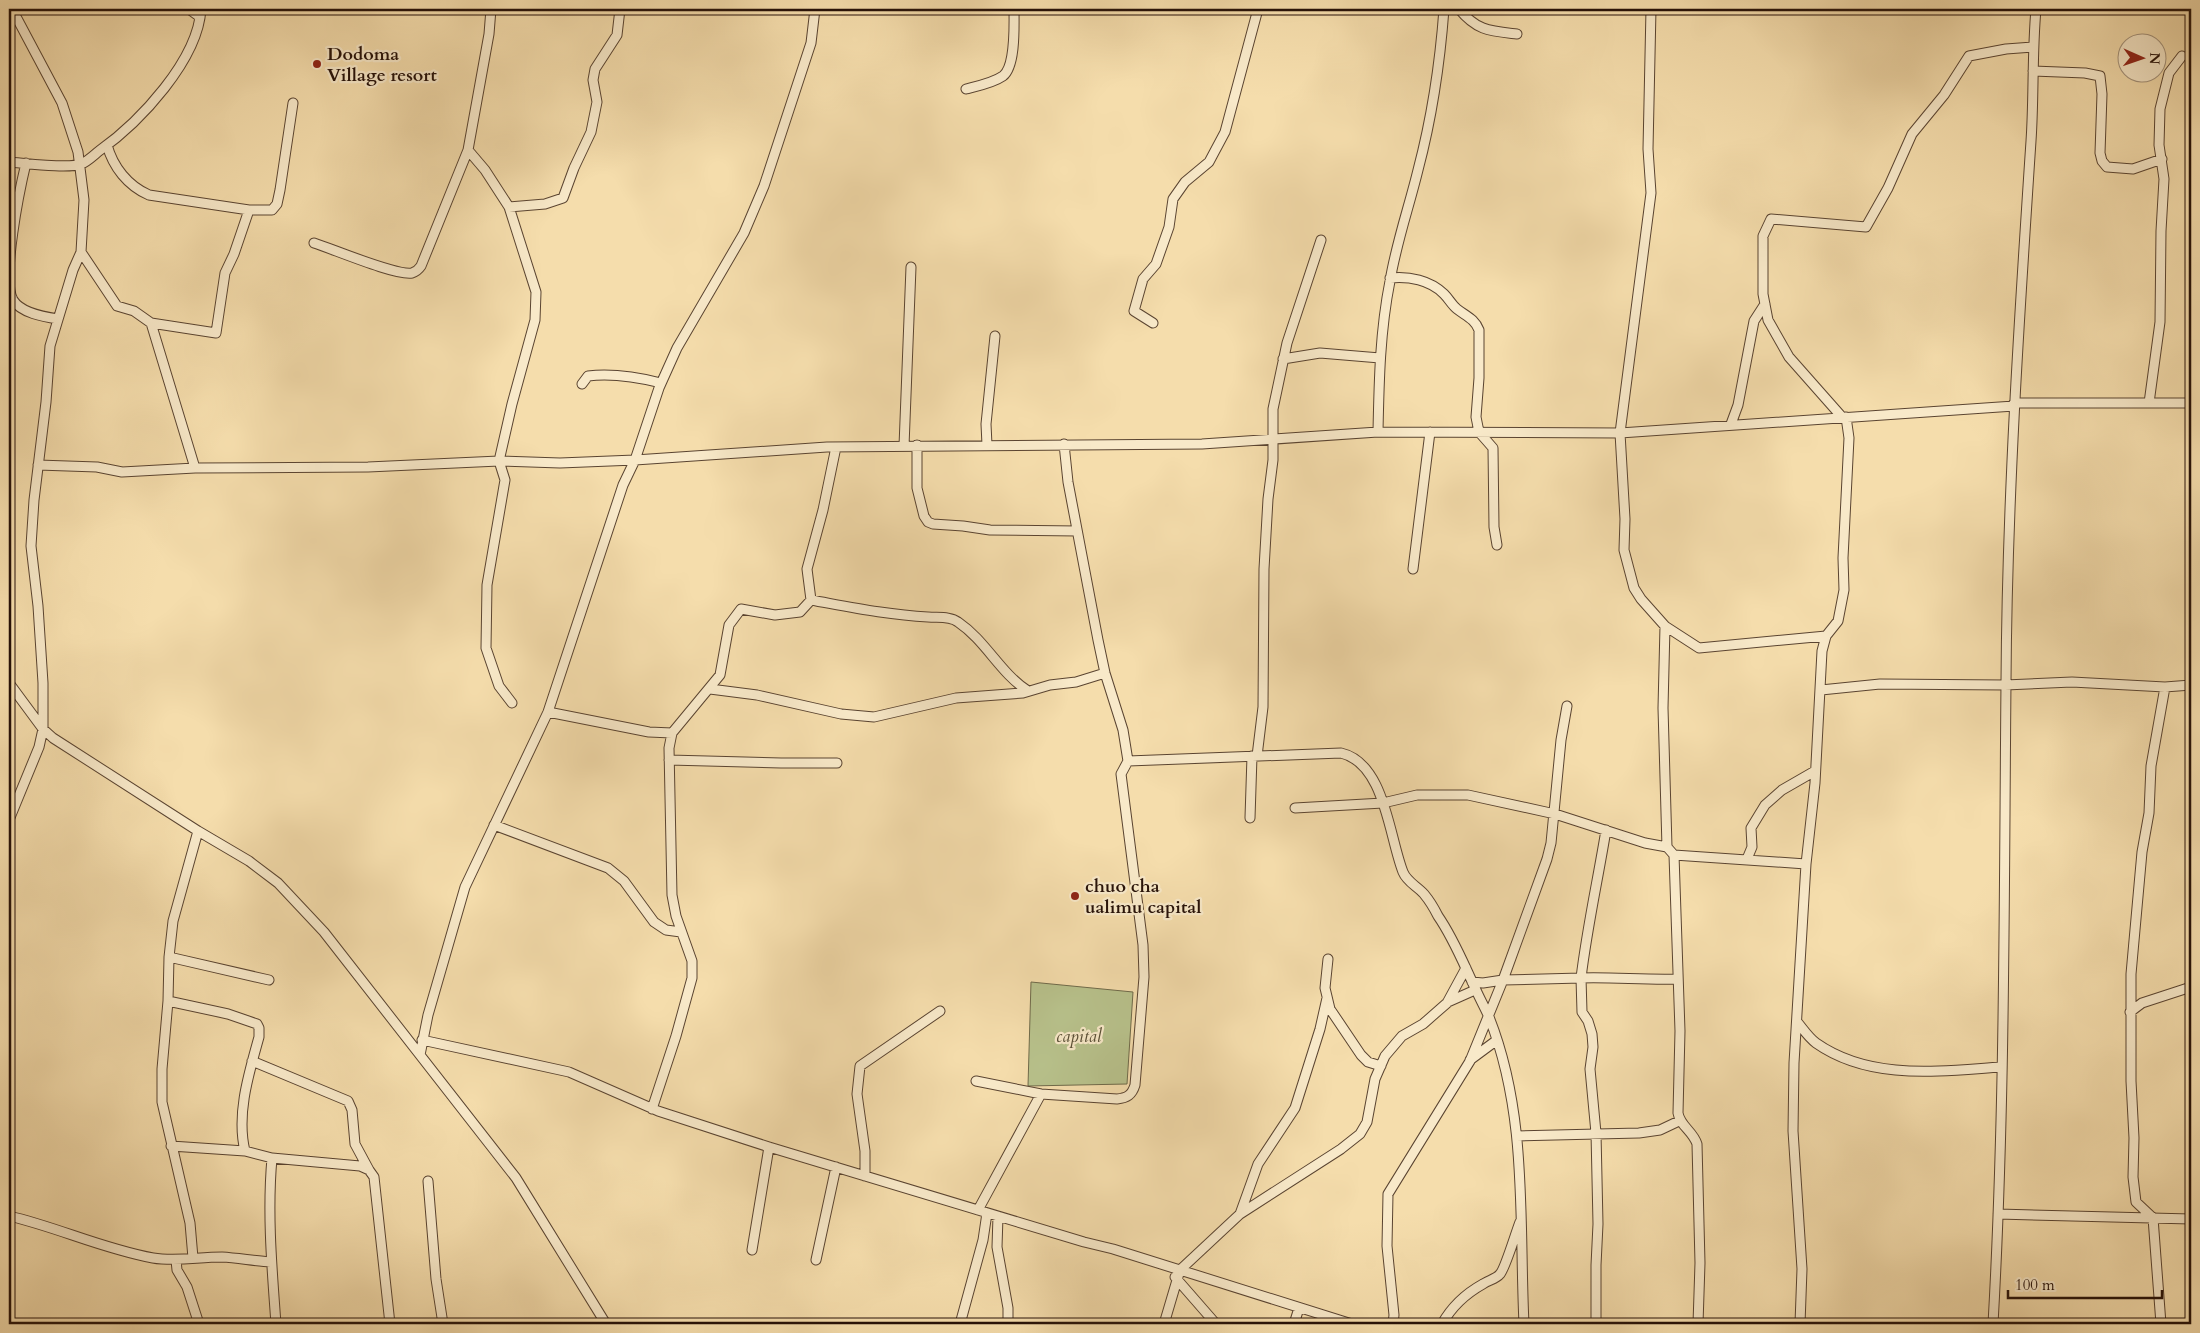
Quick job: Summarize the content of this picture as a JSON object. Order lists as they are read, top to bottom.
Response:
{
  "parks": ["capital"],
  "places": ["Dodoma Village resort", "chuo cha ualimu capital"],
  "scale_bar": "100 m",
  "north": "right"
}
